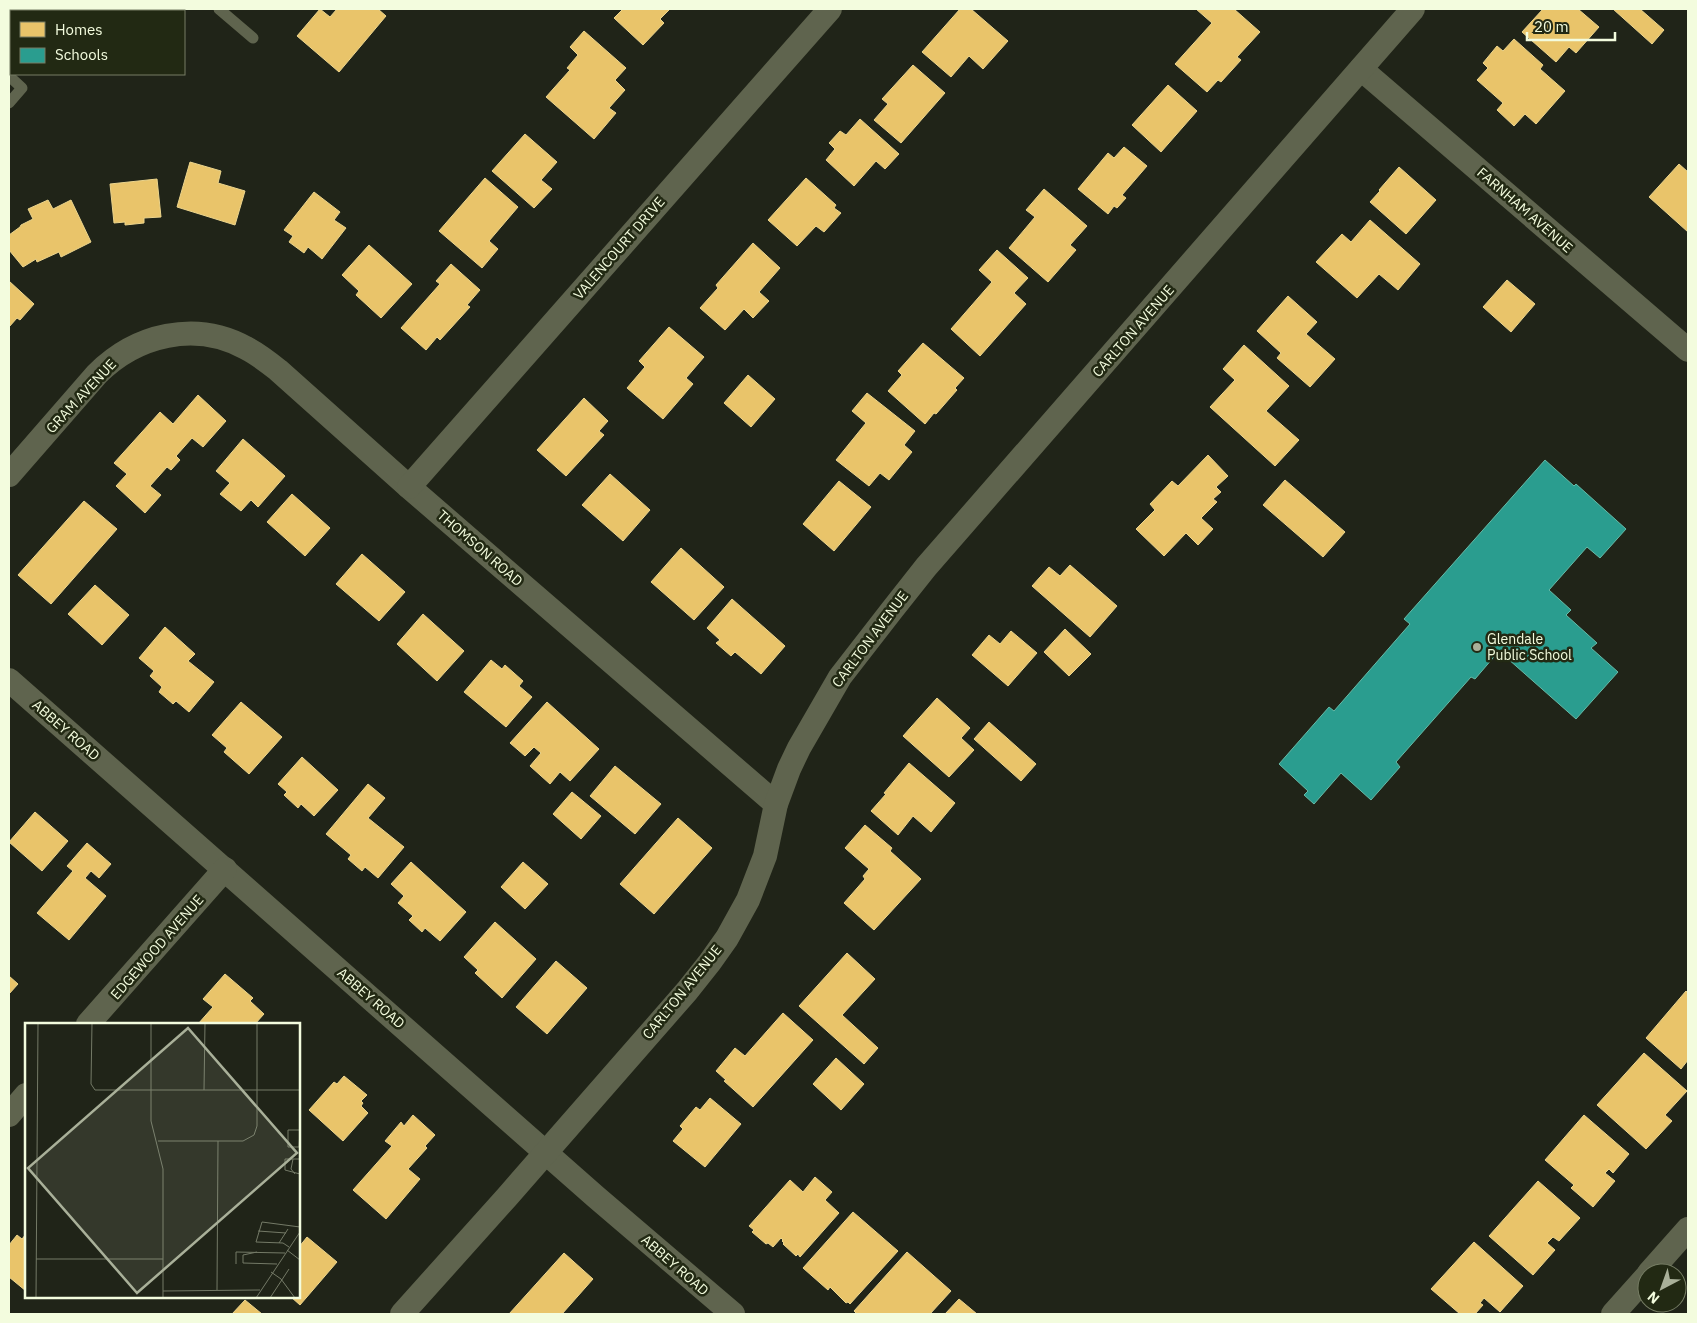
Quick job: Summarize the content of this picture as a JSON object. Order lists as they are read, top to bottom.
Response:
{
  "streets": {
    "street": [
      "FARNHAM AVENUE",
      "VALENCOURT DRIVE",
      "CARLTON AVENUE",
      "GRAM AVENUE",
      "THOMSON ROAD",
      "ABBEY ROAD",
      "EDGEWOOD AVENUE"
    ]
  },
  "crossings": [
    ["FARNHAM AVENUE", "CARLTON AVENUE"],
    ["VALENCOURT DRIVE", "THOMSON ROAD"],
    ["CARLTON AVENUE", "THOMSON ROAD"],
    ["CARLTON AVENUE", "ABBEY ROAD"],
    ["GRAM AVENUE", "THOMSON ROAD"],
    ["ABBEY ROAD", "EDGEWOOD AVENUE"]
  ],
  "places": ["Glendale Public School"],
  "legend": ["Homes", "Schools"],
  "scale_bar": "20 m",
  "north": "bottom left"
}
